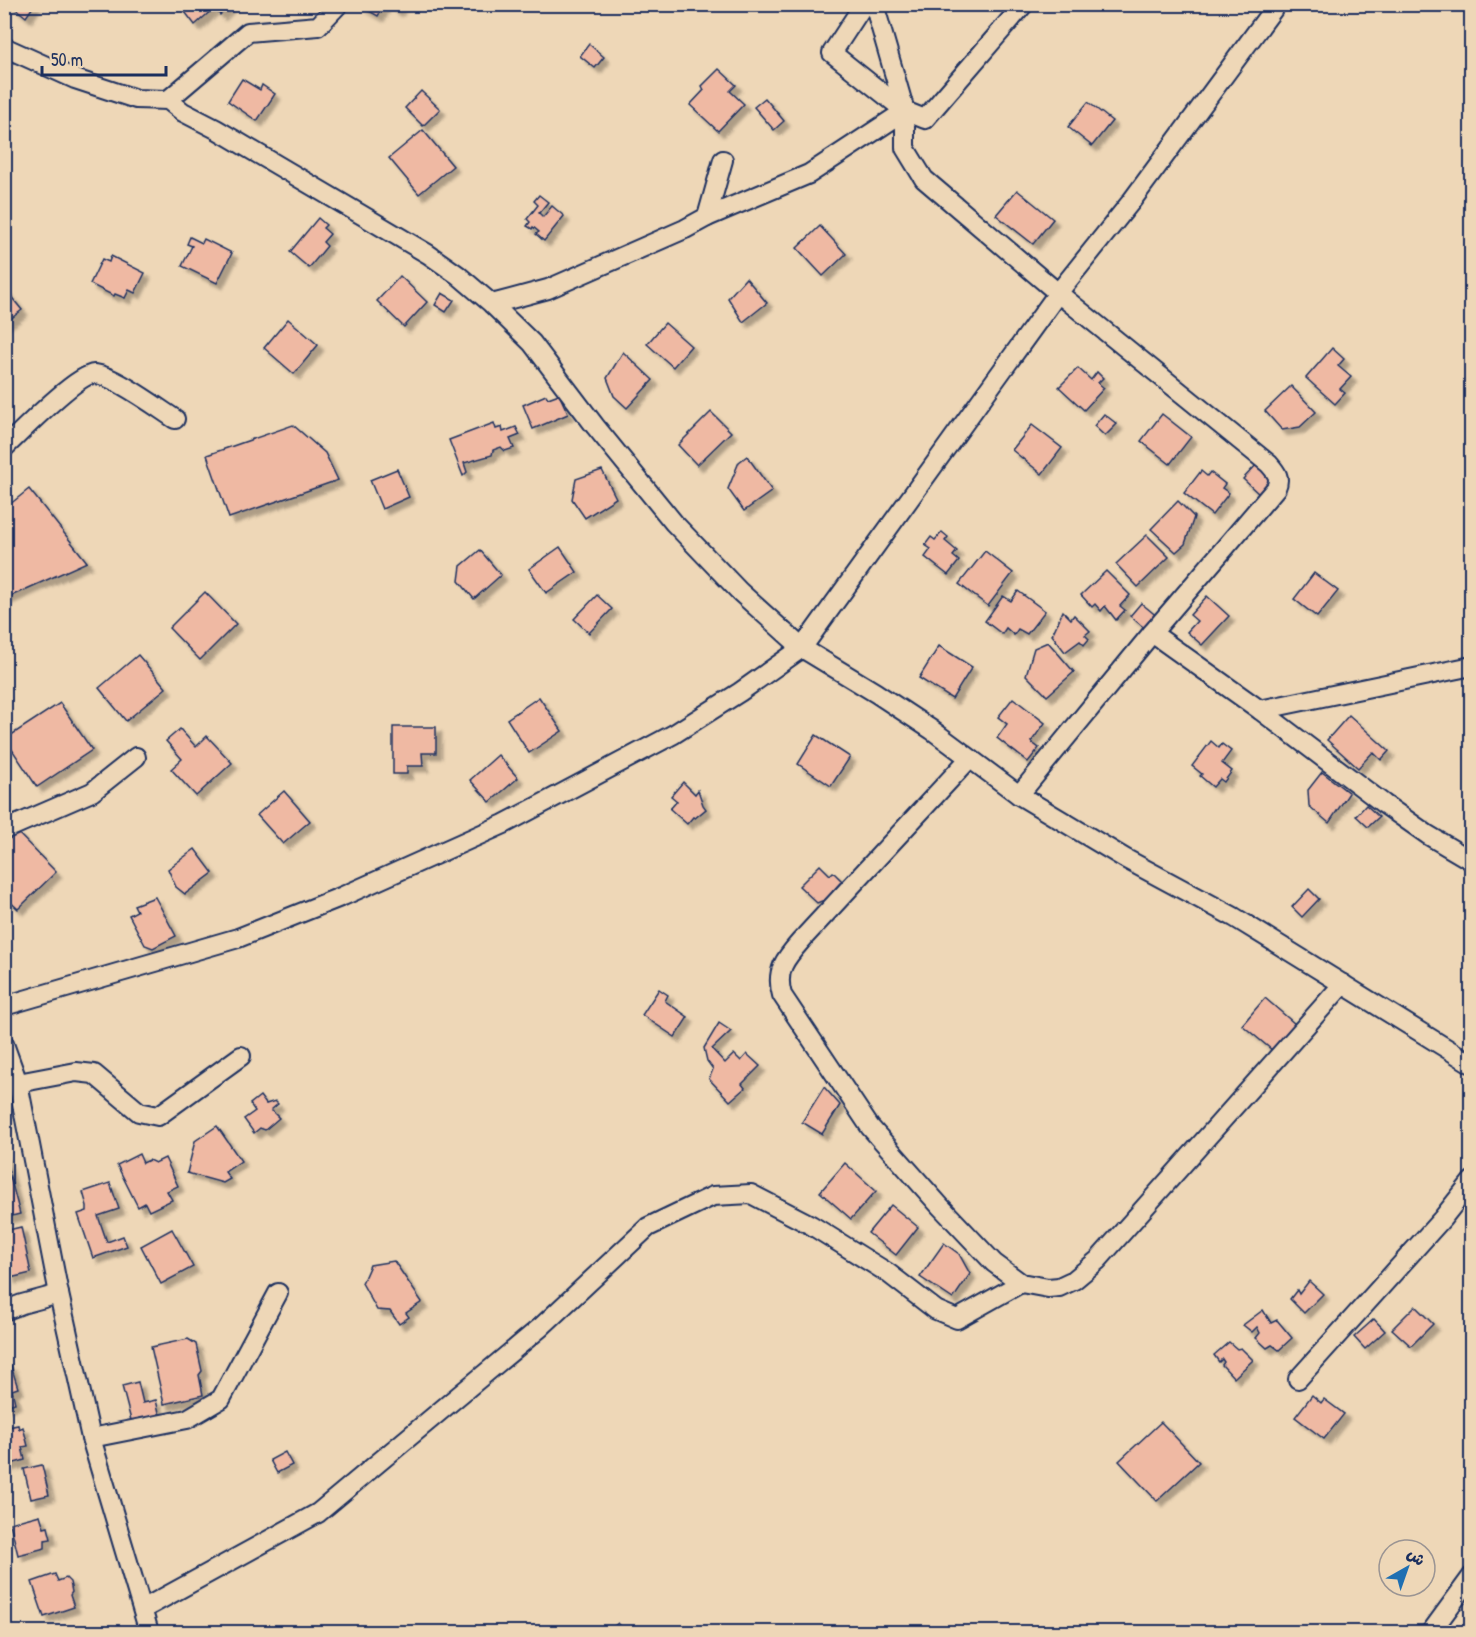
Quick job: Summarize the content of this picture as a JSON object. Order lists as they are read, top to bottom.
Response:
{
  "scale_bar": "50 m",
  "north": "top right"
}
